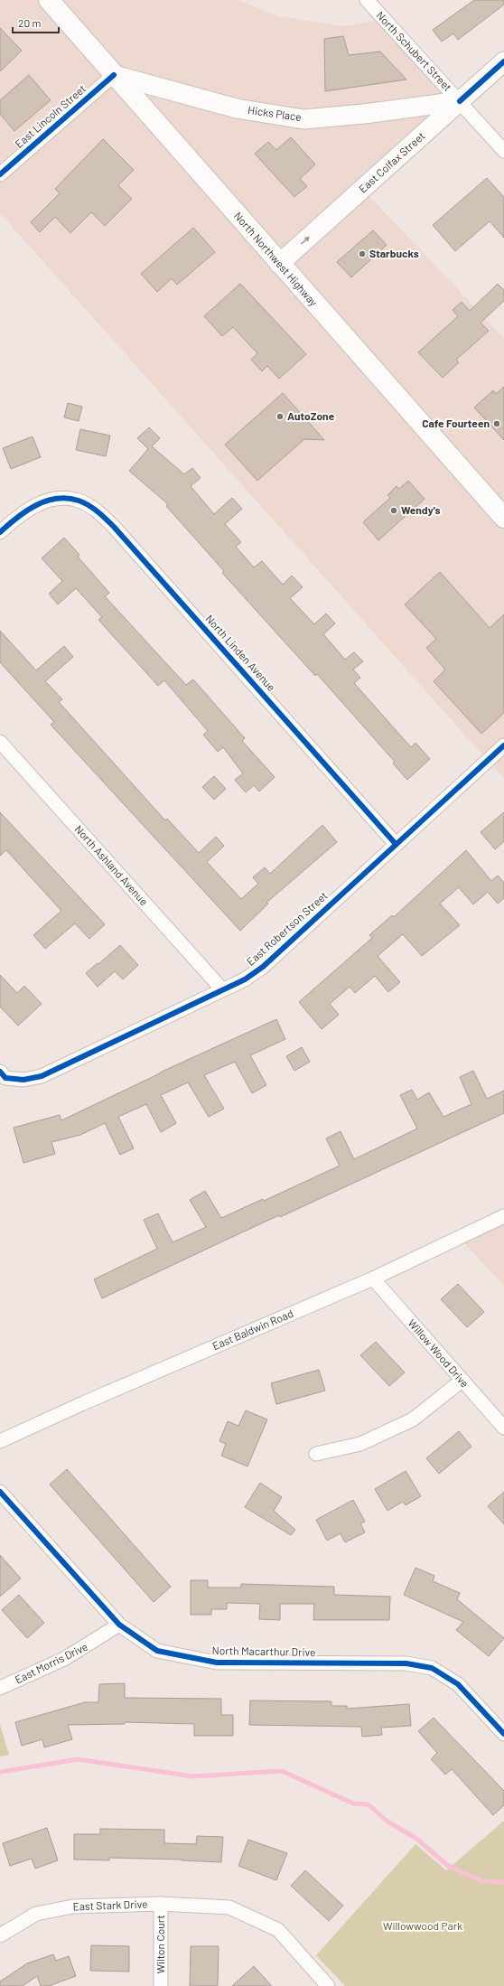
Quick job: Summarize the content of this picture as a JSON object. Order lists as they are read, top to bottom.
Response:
{
  "streets": {
    "main road": ["North Northwest Highway"],
    "street": [
      "North Schubert Street",
      "Hicks Place",
      "East Lincoln Street",
      "East Colfax Street",
      "North Linden Avenue",
      "North Ashland Avenue",
      "East Robertson Street",
      "East Baldwin Road",
      "Willow Wood Drive",
      "North Macarthur Drive",
      "East Morris Drive",
      "East Stark Drive",
      "Wilton Court"
    ]
  },
  "crossings": [
    ["North Schubert Street", "Hicks Place"],
    ["North Schubert Street", "East Colfax Street"],
    ["Hicks Place", "East Lincoln Street"],
    ["Hicks Place", "East Colfax Street"],
    ["Hicks Place", "North Northwest Highway"],
    ["East Lincoln Street", "North Northwest Highway"],
    ["East Colfax Street", "North Northwest Highway"],
    ["North Linden Avenue", "East Robertson Street"],
    ["North Ashland Avenue", "East Robertson Street"],
    ["East Baldwin Road", "Willow Wood Drive"],
    ["North Macarthur Drive", "East Morris Drive"],
    ["East Stark Drive", "Wilton Court"]
  ],
  "one_way": ["East Colfax Street"],
  "parks": ["Willowwood Park"],
  "places": [
    "Starbucks",
    "AutoZone",
    "Cafe Fourteen",
    "Wendy's"
  ],
  "scale_bar": "20 m"
}
